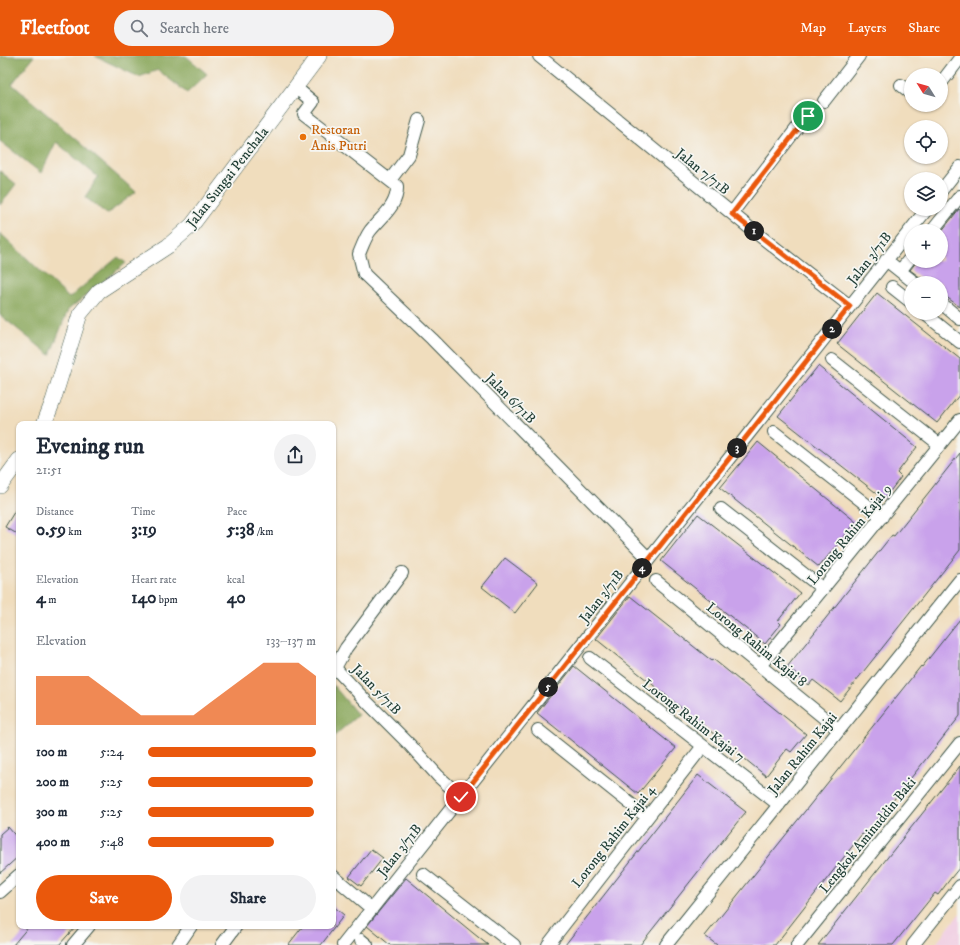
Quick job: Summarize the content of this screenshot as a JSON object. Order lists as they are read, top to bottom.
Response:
{
  "streets": {
    "street": [
      "Jalan 7/71B",
      "Jalan Sungai Penchala",
      "Jalan 3/71B",
      "Jalan 6/71B",
      "Lorong Rahim Kajai 9",
      "Lorong Rahim Kajai 8",
      "Jalan 5/71B",
      "Lorong Rahim Kajai 7",
      "Jalan Rahim Kajai",
      "Lengkok Aminuddin Baki",
      "Lorong Rahim Kajai 4"
    ]
  },
  "crossings": [
    ["Jalan 7/71B", "Jalan 3/71B"],
    ["Jalan 3/71B", "Jalan 6/71B"],
    ["Jalan 3/71B", "Jalan 5/71B"],
    ["Lorong Rahim Kajai 9", "Lorong Rahim Kajai 8"],
    ["Lorong Rahim Kajai 8", "Jalan Rahim Kajai"],
    ["Lorong Rahim Kajai 7", "Jalan Rahim Kajai"],
    ["Lorong Rahim Kajai 7", "Lorong Rahim Kajai 4"]
  ],
  "places": ["Restoran Anis Putri"],
  "north": "top left",
  "page": {
    "header": "Fleetfoot",
    "search": "Search here",
    "nav": ["Map", "Layers", "Share"],
    "map_buttons": ["+", "−"],
    "pins": [
      "1",
      "2",
      "3",
      "4",
      "5"
    ],
    "heading": ["Evening run", "21:51"],
    "stats": [
      ["Distance", "0.59 km"],
      ["Time", "3:19"],
      ["Pace", "5:38 /km"],
      ["Elevation", "4 m"],
      ["Heart rate", "140 bpm"],
      ["kcal", "40"]
    ],
    "chart": ["Elevation", "133–137 m"],
    "list": [
      {
        "name": "100 m",
        "note": "5:24"
      },
      {
        "name": "200 m",
        "note": "5:25"
      },
      {
        "name": "300 m",
        "note": "5:25"
      },
      {
        "name": "400 m",
        "note": "5:48"
      }
    ],
    "buttons": ["Save", "Share"]
  }
}
